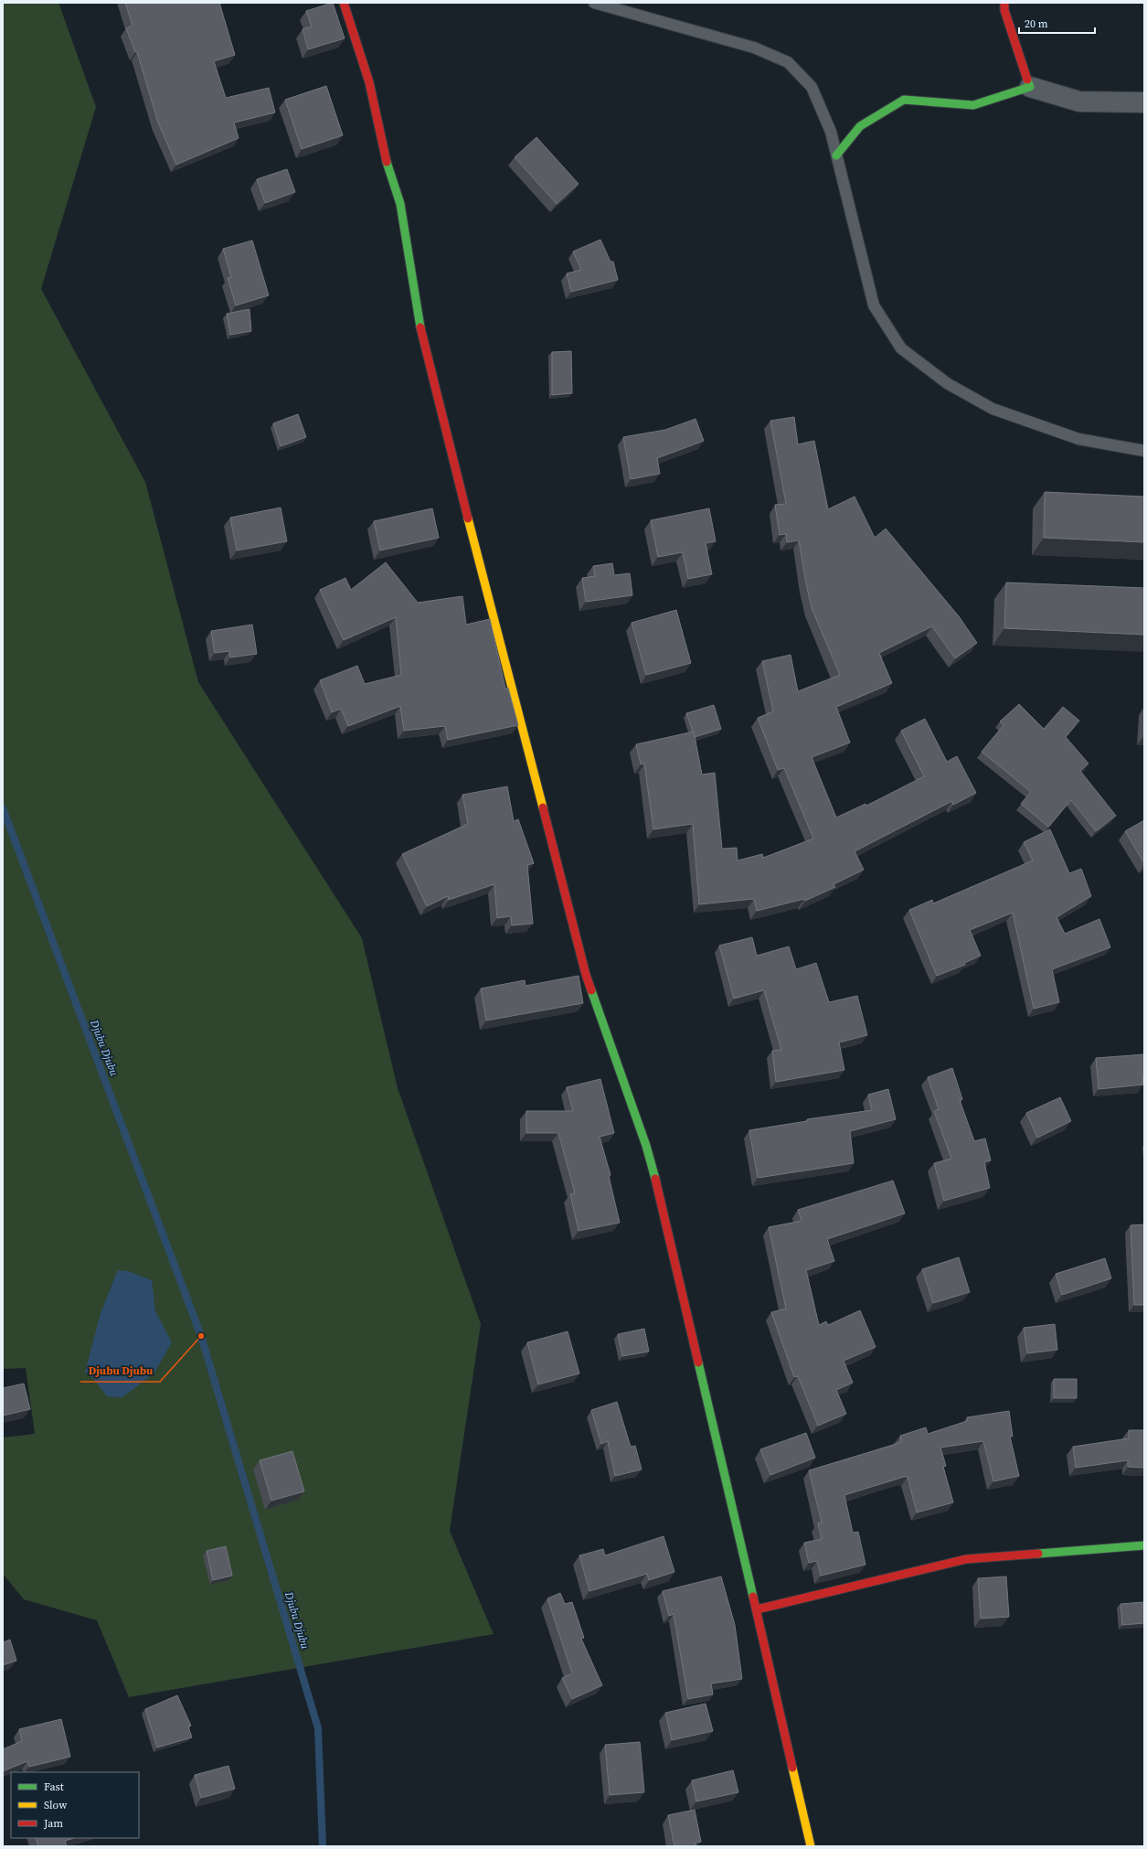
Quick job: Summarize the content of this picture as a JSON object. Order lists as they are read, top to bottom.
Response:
{
  "water": ["Djubu Djubu"],
  "places": ["Djubu Djubu"],
  "legend": ["Fast", "Slow", "Jam"],
  "scale_bar": "20 m"
}
